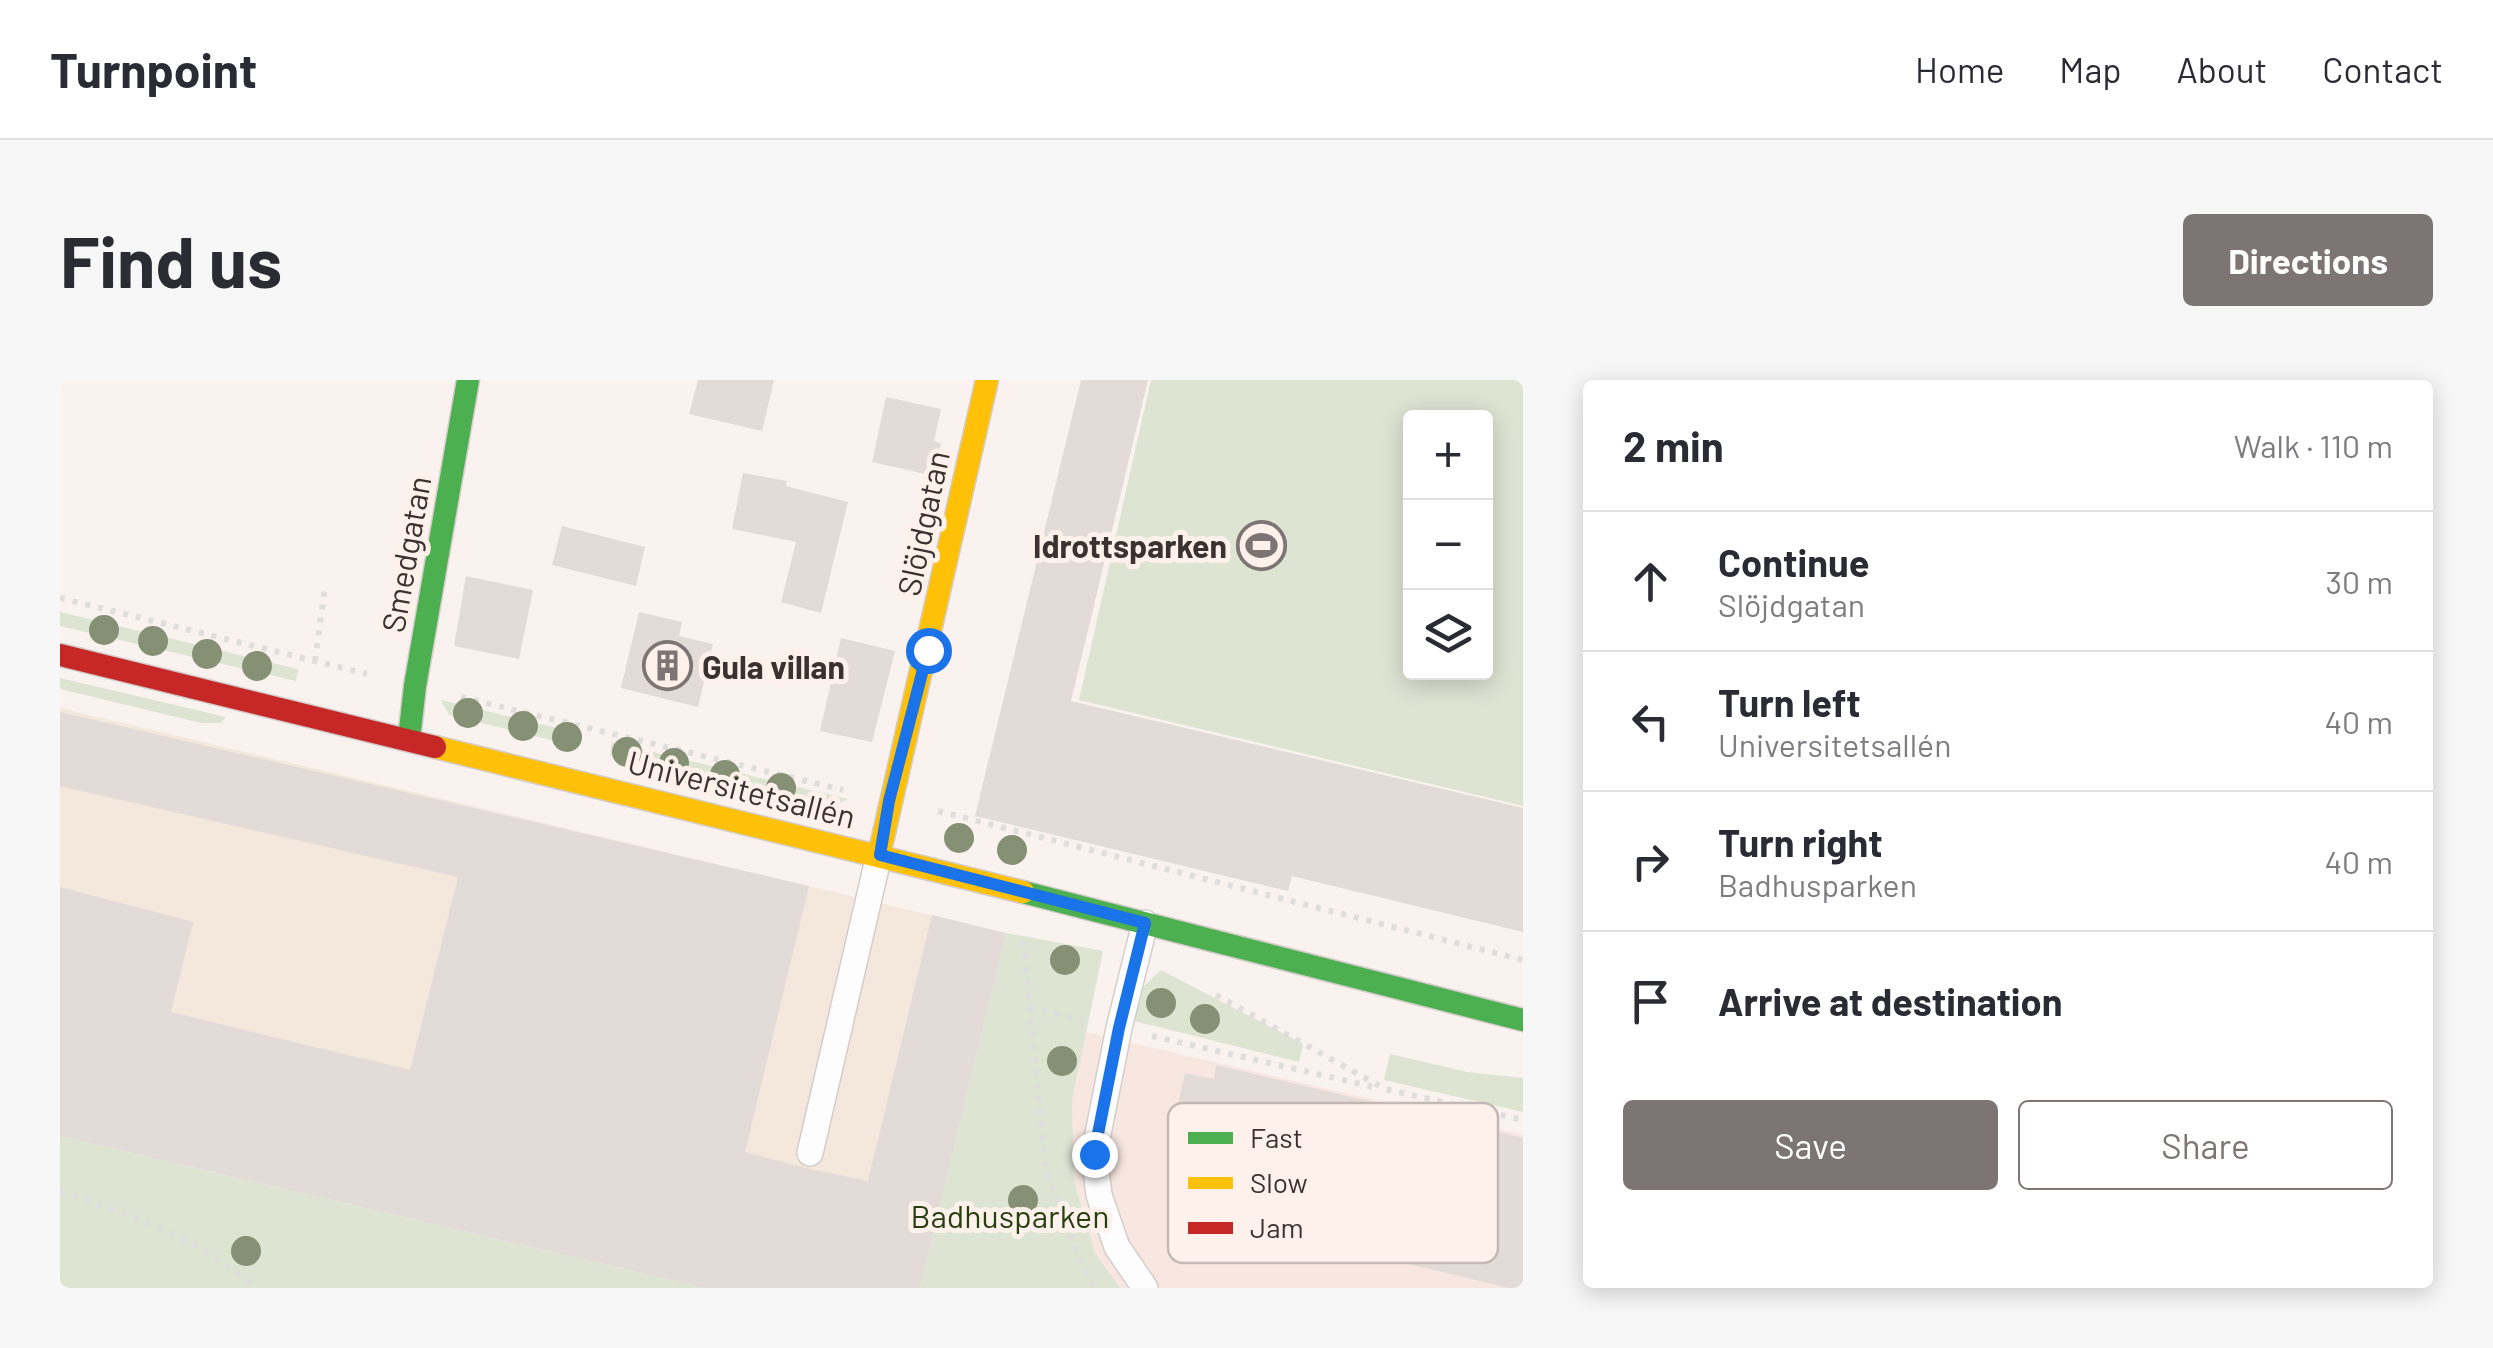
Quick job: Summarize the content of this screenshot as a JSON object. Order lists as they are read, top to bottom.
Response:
{
  "streets": {
    "street": ["Slöjdgatan", "Smedgatan", "Universitetsallén"]
  },
  "crossings": [
    ["Slöjdgatan", "Universitetsallén"],
    ["Smedgatan", "Universitetsallén"]
  ],
  "parks": ["Badhusparken"],
  "places": {
    "sports": ["Idrottsparken"],
    "building": ["Gula villan"]
  },
  "legend": ["Fast", "Slow", "Jam"],
  "page": {
    "header": "Turnpoint",
    "nav": [
      "Home",
      "Map",
      "About",
      "Contact"
    ],
    "buttons": [
      "Directions",
      ["Save", "Share"]
    ],
    "title": "Find us",
    "heading": ["2 min", "Walk · 110 m"],
    "map_buttons": ["+", "−"],
    "list": [
      ["Continue", "Slöjdgatan", "30 m"],
      ["Turn left", "Universitetsallén", "40 m"],
      ["Turn right", "Badhusparken", "40 m"],
      "Arrive at destination"
    ]
  }
}
